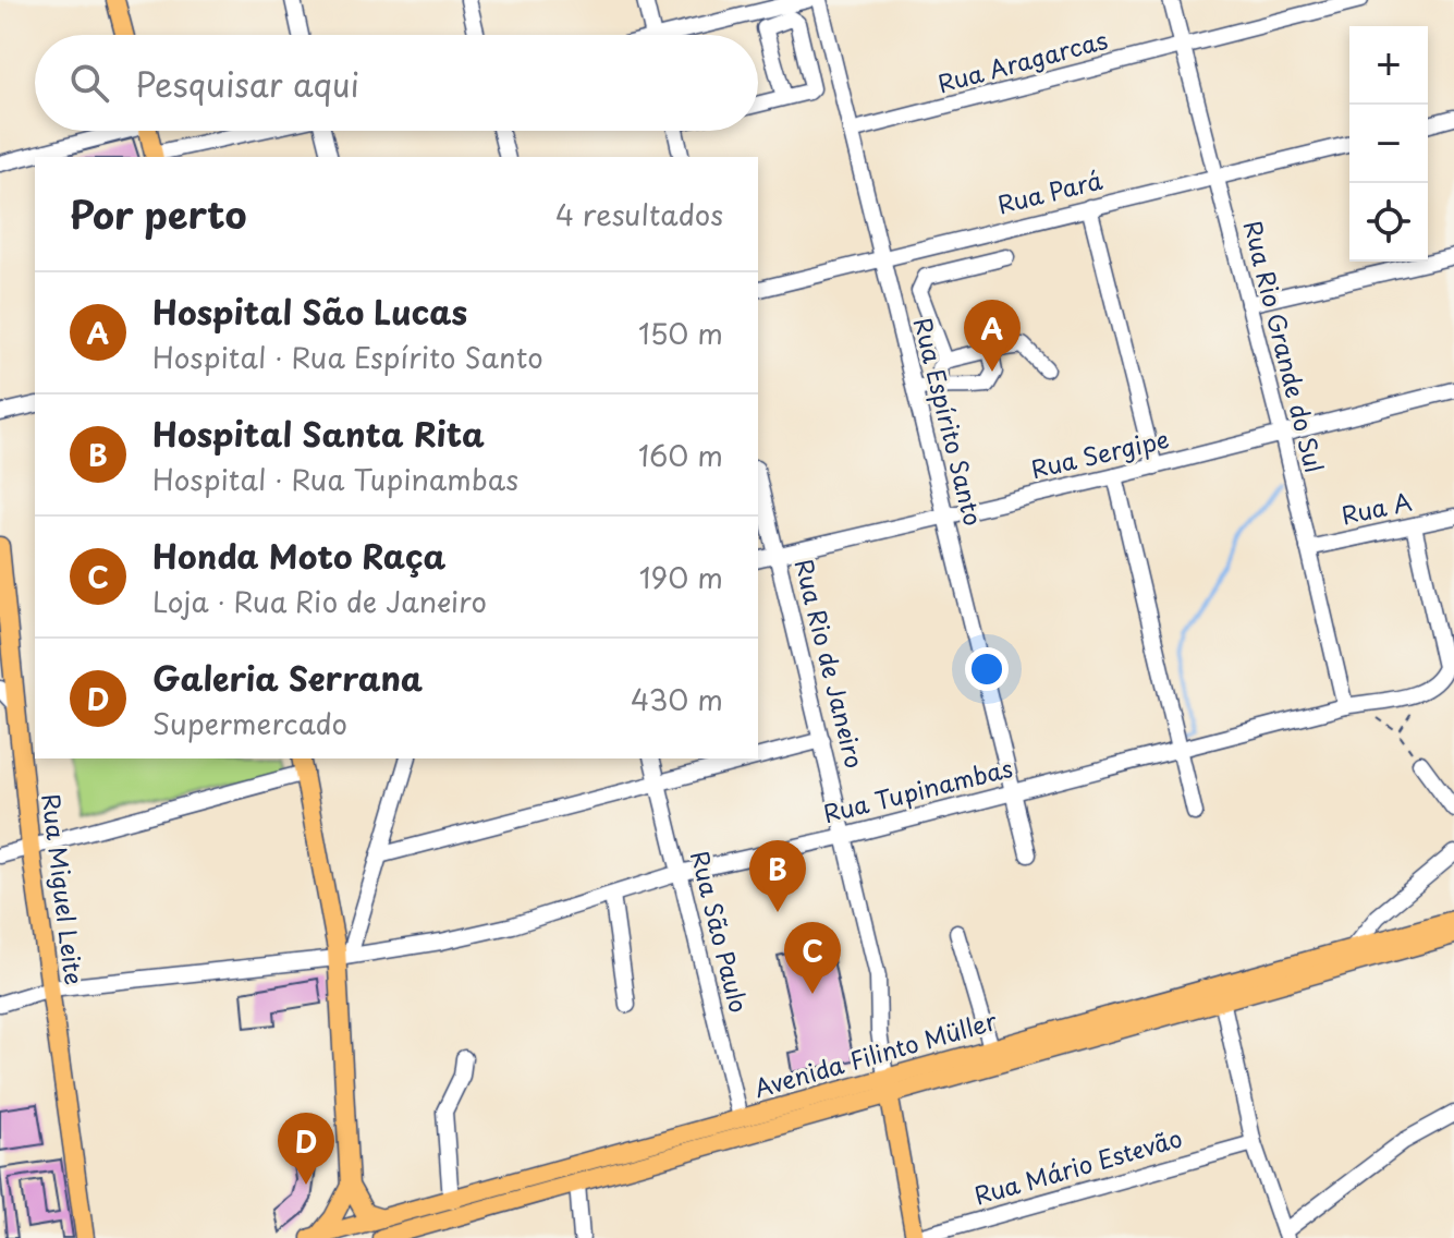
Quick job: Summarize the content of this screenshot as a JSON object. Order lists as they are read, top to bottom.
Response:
{
  "streets": {
    "main road": ["Rua Miguel Leite", "Avenida Filinto Müller"],
    "street": [
      "Rua Aragarcas",
      "Rua Pará",
      "Rua Rio Grande do Sul",
      "Rua Espírito Santo",
      "Rua Sergipe",
      "Rua A",
      "Rua Rio de Janeiro",
      "Rua Tupinambas",
      "Rua São Paulo",
      "Rua Mário Estevão"
    ]
  },
  "crossings": [
    ["Rua Aragarcas", "Rua Rio Grande do Sul"],
    ["Rua Aragarcas", "Rua Espírito Santo"],
    ["Rua Pará", "Rua Rio Grande do Sul"],
    ["Rua Pará", "Rua Espírito Santo"],
    ["Rua Rio Grande do Sul", "Rua Sergipe"],
    ["Rua Rio Grande do Sul", "Rua A"],
    ["Rua Rio Grande do Sul", "Rua Tupinambas"],
    ["Rua Espírito Santo", "Rua Sergipe"],
    ["Rua Espírito Santo", "Rua Tupinambas"],
    ["Rua Sergipe", "Rua Rio de Janeiro"],
    ["Rua Rio de Janeiro", "Rua Tupinambas"],
    ["Rua Rio de Janeiro", "Avenida Filinto Müller"],
    ["Rua Tupinambas", "Rua Miguel Leite"],
    ["Rua Tupinambas", "Rua São Paulo"],
    ["Rua São Paulo", "Avenida Filinto Müller"]
  ],
  "page": {
    "map_buttons": ["+", "−"],
    "search": "Pesquisar aqui",
    "heading": ["Por perto", "4 resultados"],
    "list": [
      {
        "mark": "A",
        "name": "Hospital São Lucas",
        "note": "Hospital · Rua Espírito Santo",
        "value": "150 m"
      },
      {
        "mark": "B",
        "name": "Hospital Santa Rita",
        "note": "Hospital · Rua Tupinambas",
        "value": "160 m"
      },
      {
        "mark": "C",
        "name": "Honda Moto Raça",
        "note": "Loja · Rua Rio de Janeiro",
        "value": "190 m"
      },
      {
        "mark": "D",
        "name": "Galeria Serrana",
        "note": "Supermercado",
        "value": "430 m"
      }
    ],
    "pins": [
      "A",
      "B",
      "C",
      "D"
    ]
  }
}
